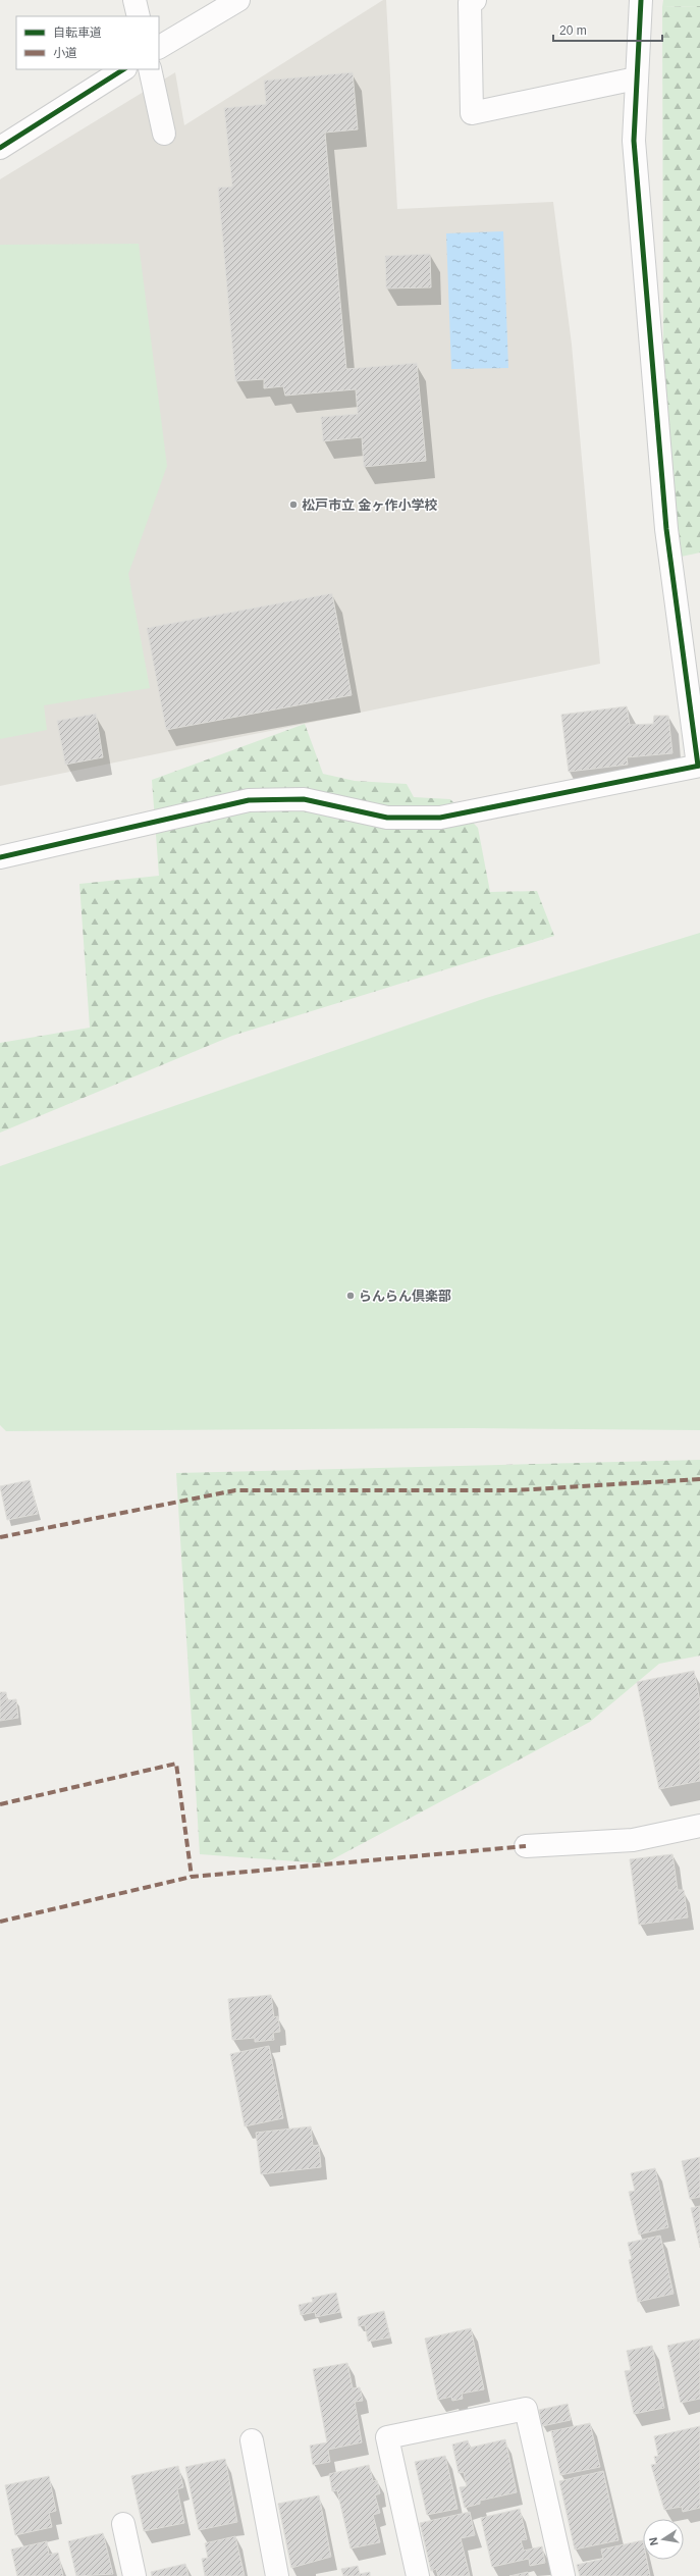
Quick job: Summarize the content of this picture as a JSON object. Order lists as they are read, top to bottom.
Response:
{
  "places": ["松戸市立 金ヶ作小学校", "らんらん倶楽部"],
  "legend": ["自転車道", "小道"],
  "scale_bar": "20 m",
  "north": "left"
}
